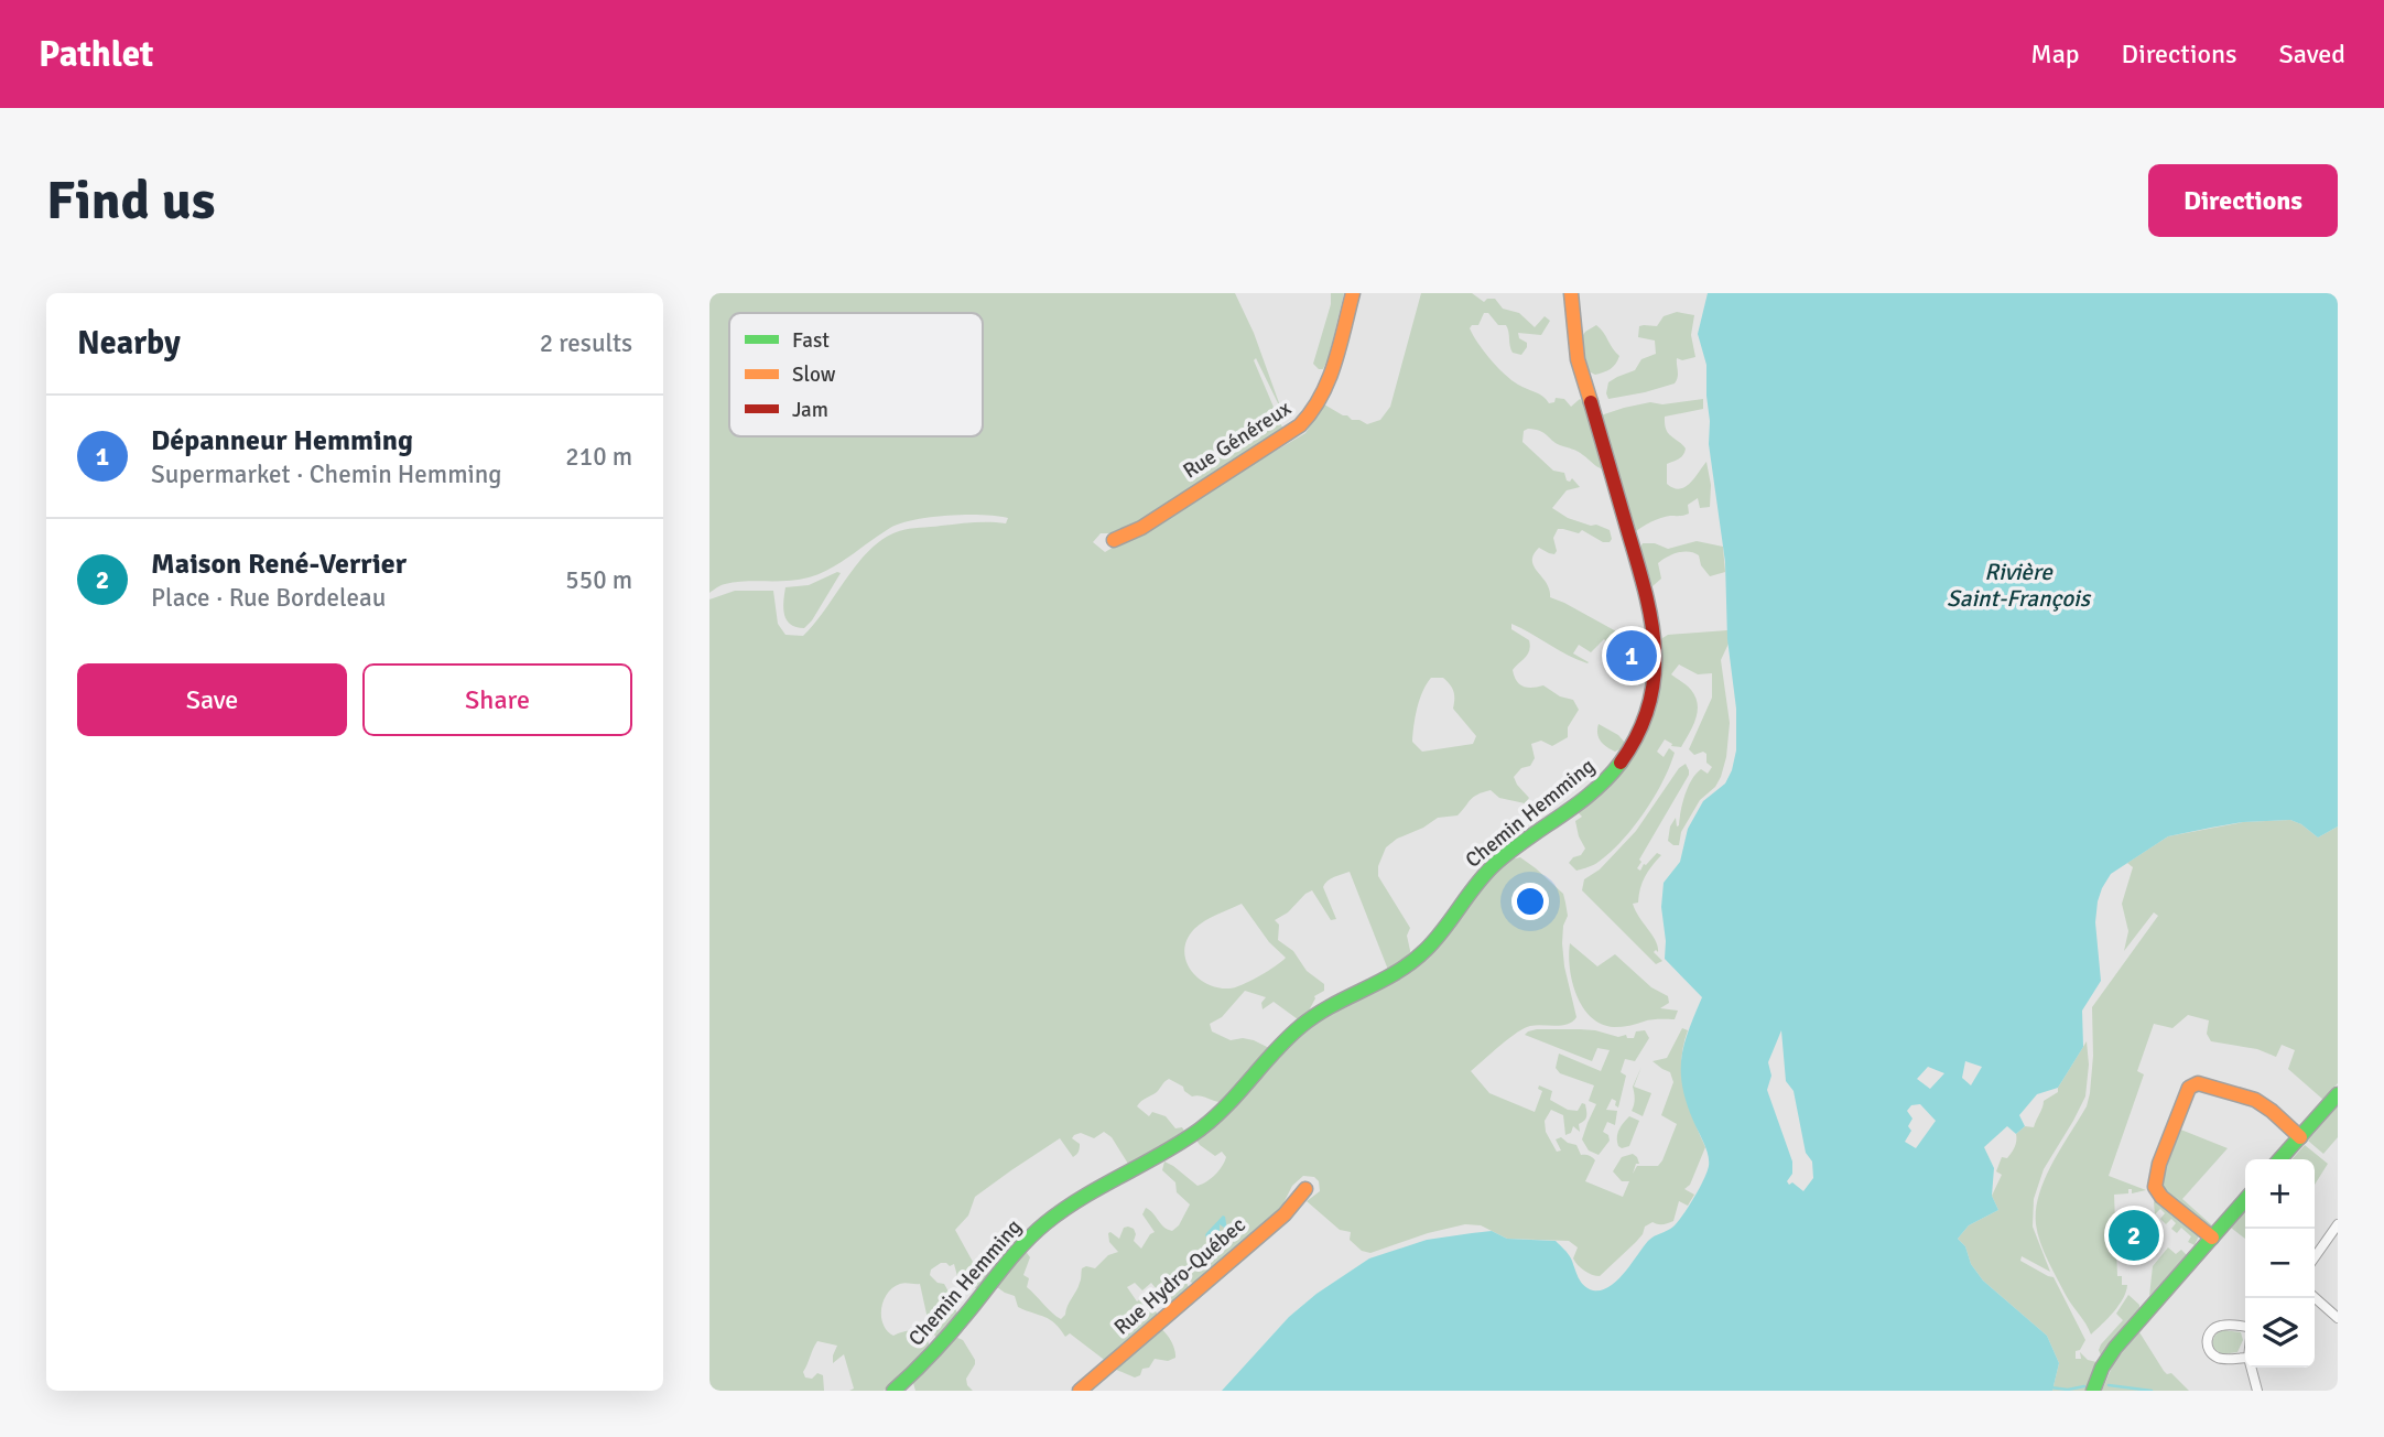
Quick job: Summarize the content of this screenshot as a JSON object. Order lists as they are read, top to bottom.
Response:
{
  "streets": {
    "street": ["Rue Généreux", "Chemin Hemming", "Rue Hydro-Québec"]
  },
  "water": ["Rivière Saint-François"],
  "legend": ["Fast", "Slow", "Jam"],
  "page": {
    "header": "Pathlet",
    "nav": ["Map", "Directions", "Saved"],
    "buttons": [
      "Directions",
      ["Save", "Share"]
    ],
    "title": "Find us",
    "heading": ["Nearby", "2 results"],
    "list": [
      {
        "mark": "1",
        "name": "Dépanneur Hemming",
        "note": "Supermarket · Chemin Hemming",
        "value": "210 m"
      },
      {
        "mark": "2",
        "name": "Maison René-Verrier",
        "note": "Place · Rue Bordeleau",
        "value": "550 m"
      }
    ],
    "pins": ["1", "2"],
    "map_buttons": ["+", "−"]
  }
}
